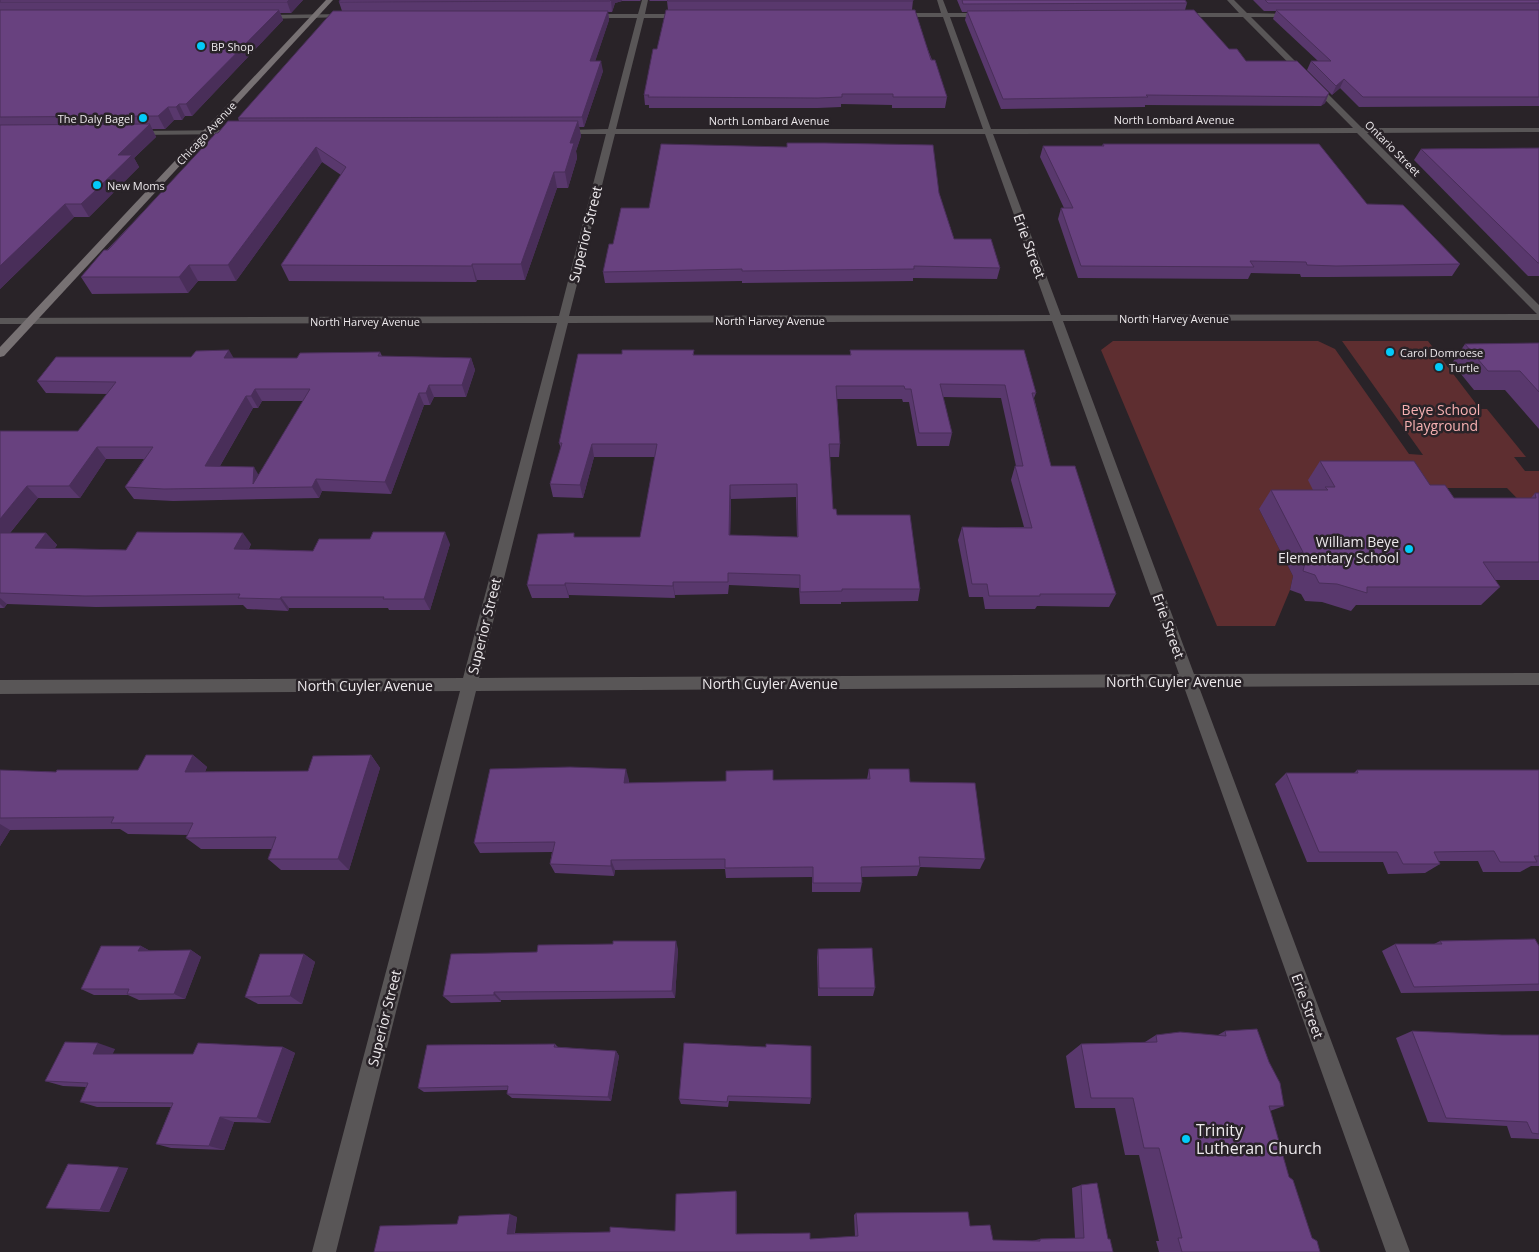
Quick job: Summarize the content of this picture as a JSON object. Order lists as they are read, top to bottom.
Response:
{
  "streets": {
    "main road": ["Chicago Avenue"],
    "street": [
      "North Lombard Avenue",
      "Ontario Street",
      "Superior Street",
      "Erie Street",
      "North Harvey Avenue",
      "North Cuyler Avenue"
    ]
  },
  "crossings": [
    ["North Lombard Avenue", "Ontario Street"],
    ["North Lombard Avenue", "Superior Street"],
    ["North Lombard Avenue", "Erie Street"],
    ["Chicago Avenue", "North Harvey Avenue"],
    ["Superior Street", "North Harvey Avenue"],
    ["Superior Street", "North Cuyler Avenue"],
    ["Erie Street", "North Harvey Avenue"],
    ["Erie Street", "North Cuyler Avenue"]
  ],
  "parks": ["Beye School Playground"],
  "places": [
    "BP Shop",
    "The Daly Bagel",
    "New Moms",
    "Carol Domroese",
    "Turtle",
    "William Beye Elementary School",
    "Trinity Lutheran Church"
  ]
}
